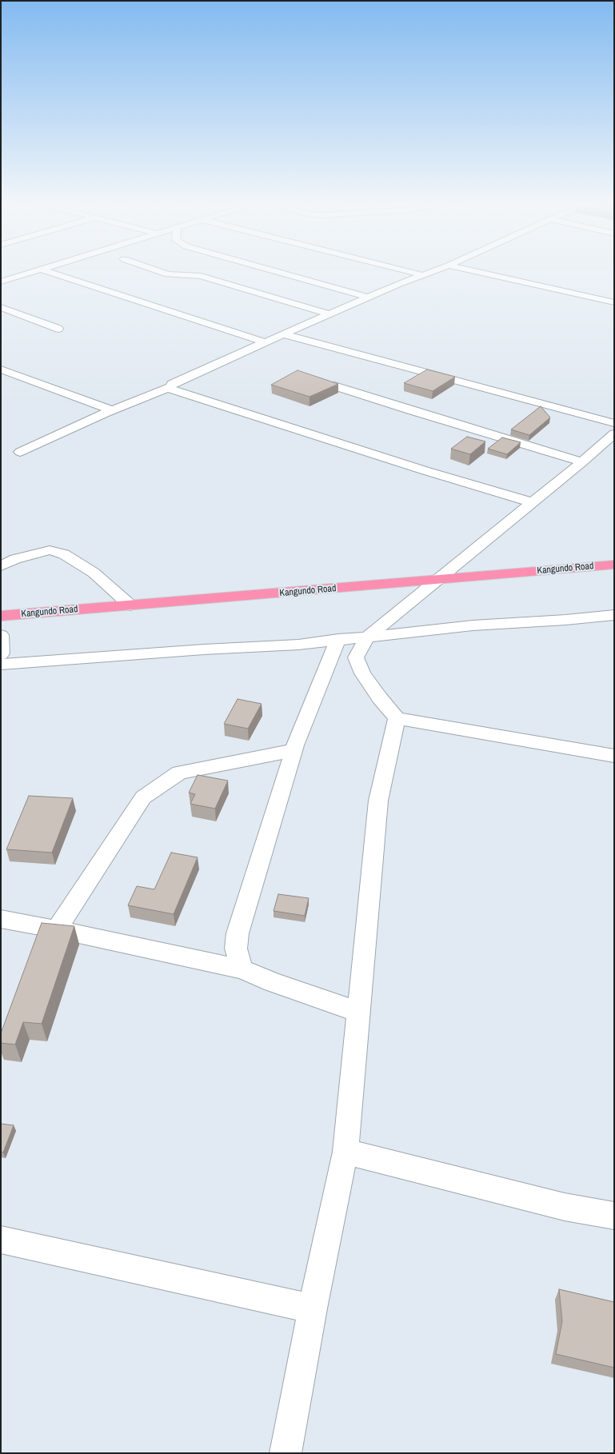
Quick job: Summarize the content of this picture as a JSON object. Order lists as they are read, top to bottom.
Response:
{
  "streets": {
    "highway": ["Kangundo Road"]
  }
}
